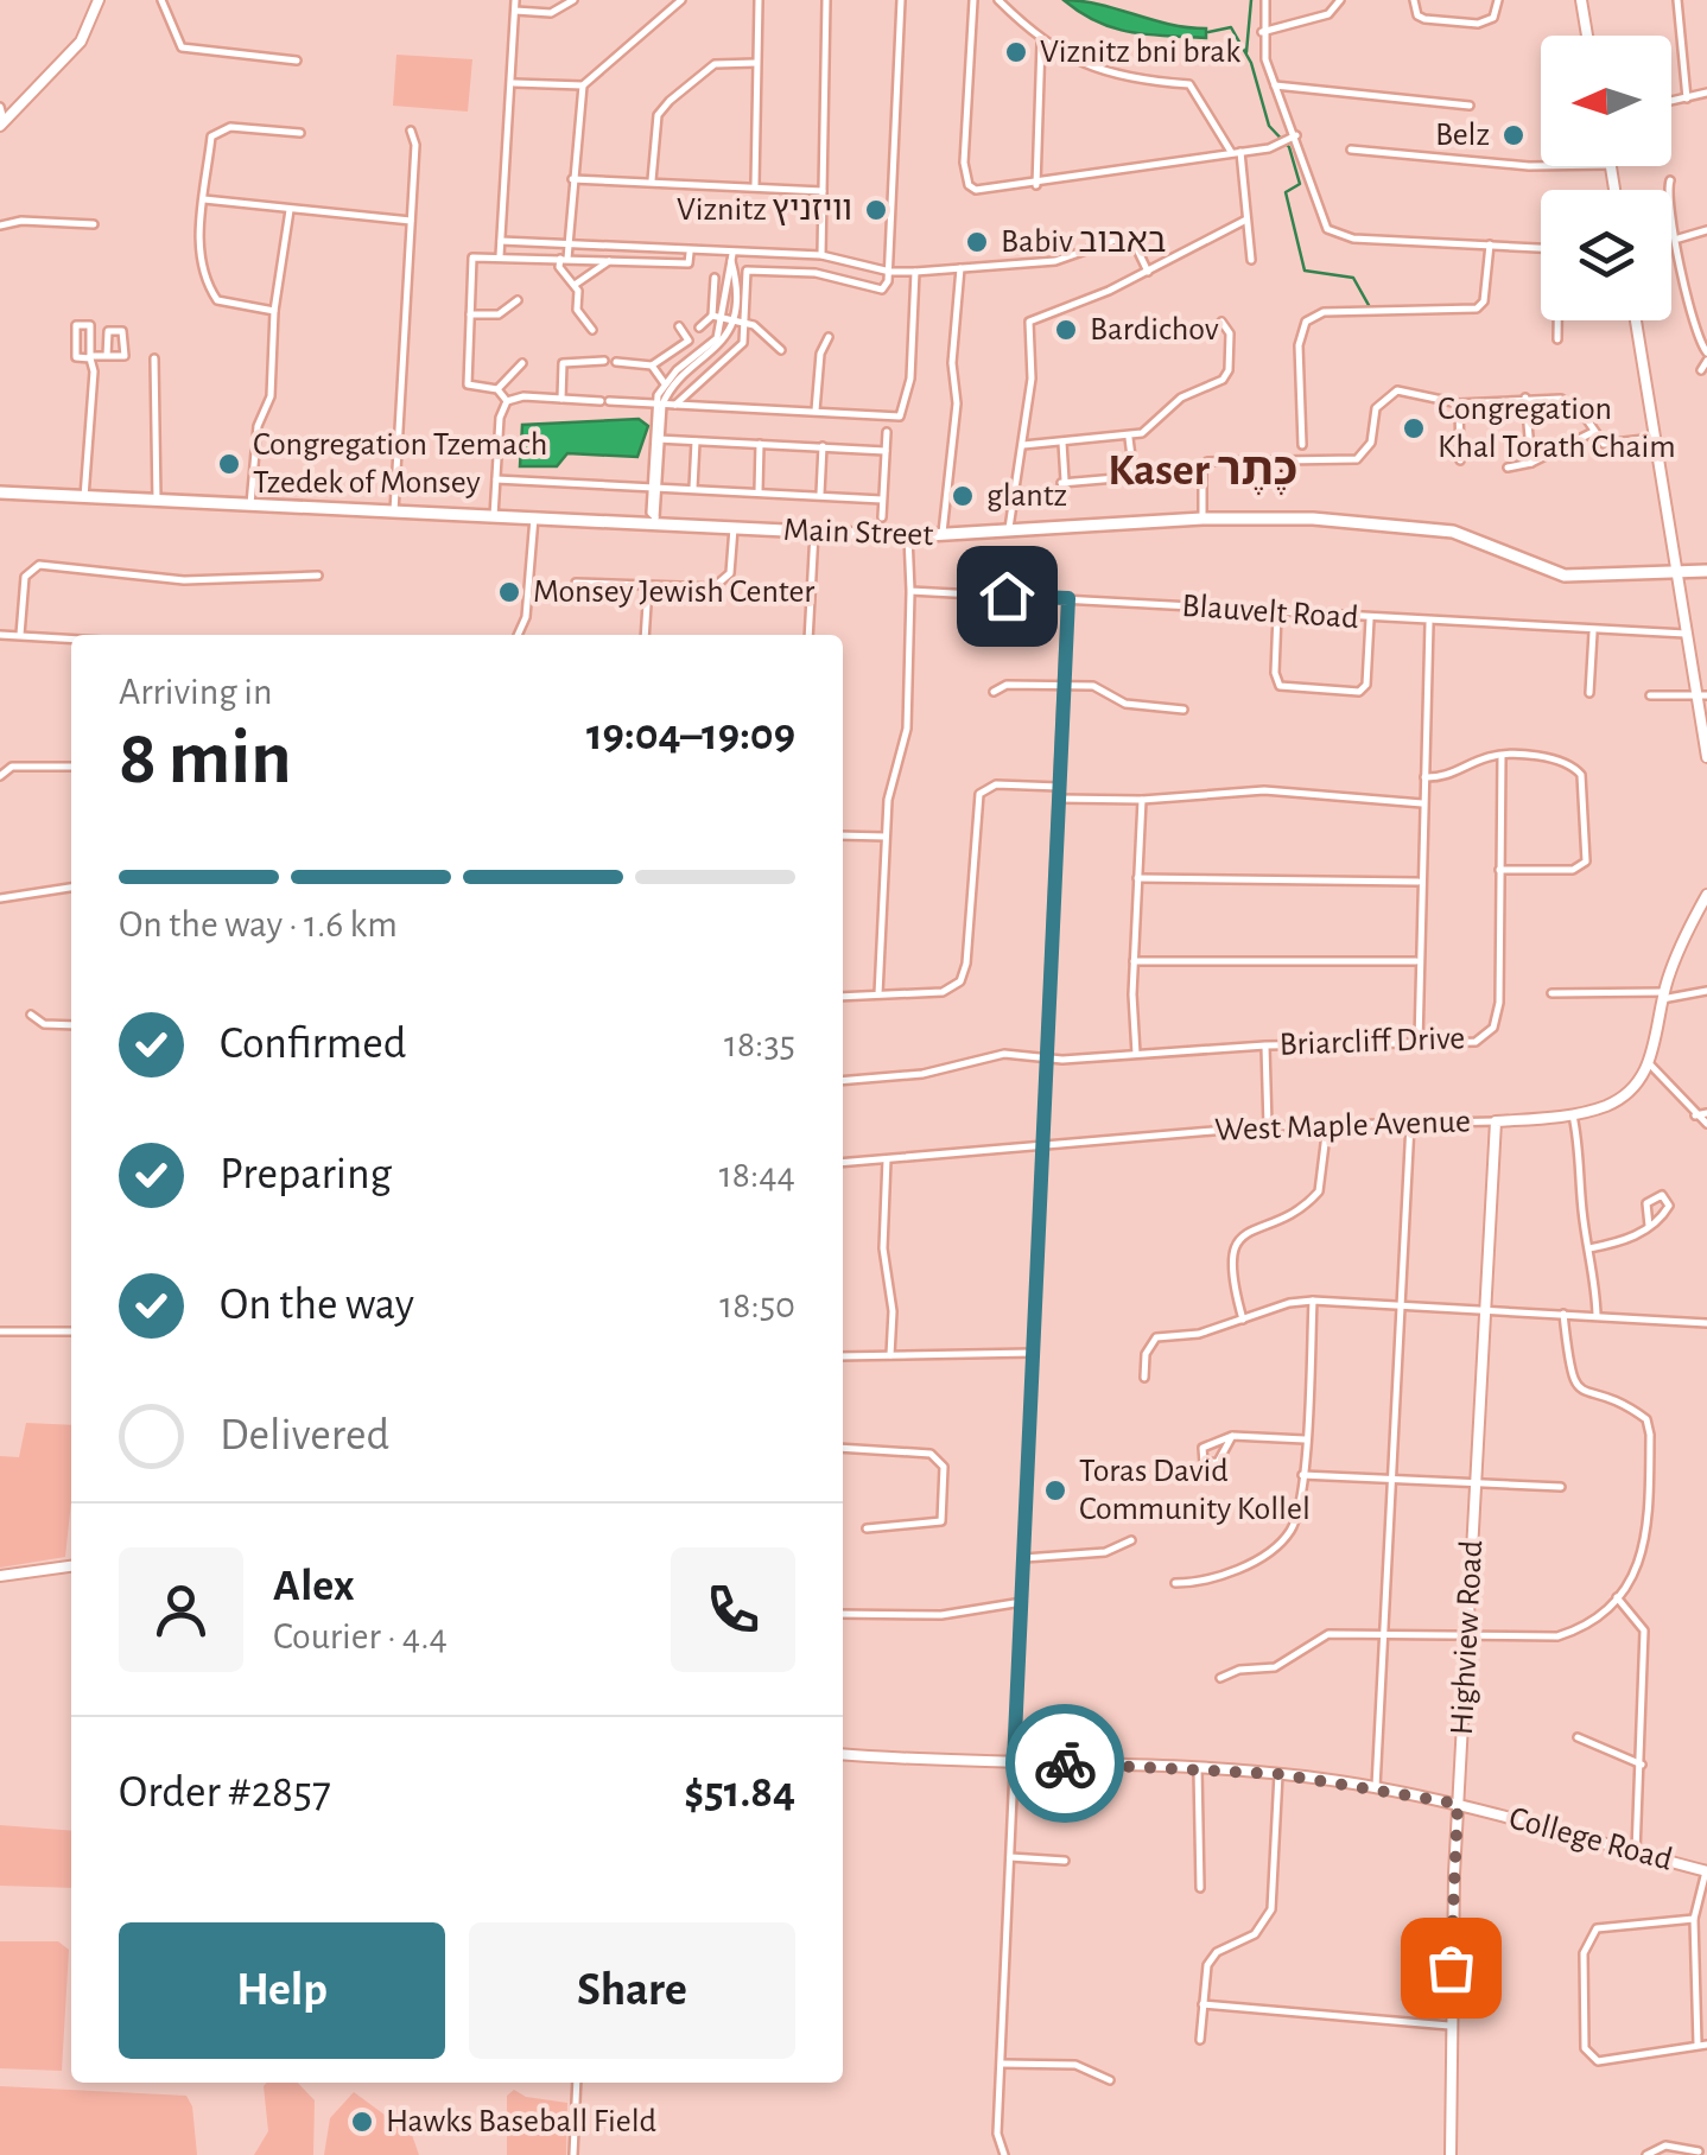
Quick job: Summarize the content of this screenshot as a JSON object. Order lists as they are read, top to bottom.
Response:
{
  "streets": {
    "main road": ["Main Street"],
    "street": [
      "Blauvelt Road",
      "Briarcliff Drive",
      "West Maple Avenue",
      "Highview Road",
      "College Road"
    ]
  },
  "crossings": [
    ["West Maple Avenue", "Highview Road"],
    ["Highview Road", "College Road"]
  ],
  "districts": ["Kaser כֶּתֶר"],
  "places": [
    "Viznitz bni brak",
    "Belz",
    "Viznitz וויזניץ",
    "Babiv באבוב",
    "Bardichov",
    "Congregation Khal Torath Chaim",
    "Congregation Tzemach Tzedek of Monsey",
    "glantz",
    "Monsey Jewish Center",
    "Toras David Community Kollel",
    "Hawks Baseball Field"
  ],
  "north": "left",
  "page": {
    "heading": ["8 min", "Arriving in", "19:04–19:09"],
    "panel": [
      "Alex",
      "Courier · 4.4",
      "Order #2857",
      "$51.84"
    ],
    "bar": "On the way · 1.6 km",
    "list": [
      ["Confirmed", "18:35"],
      ["Preparing", "18:44"],
      ["On the way", "18:50"],
      "Delivered"
    ],
    "buttons": ["Help", "Share"]
  }
}
